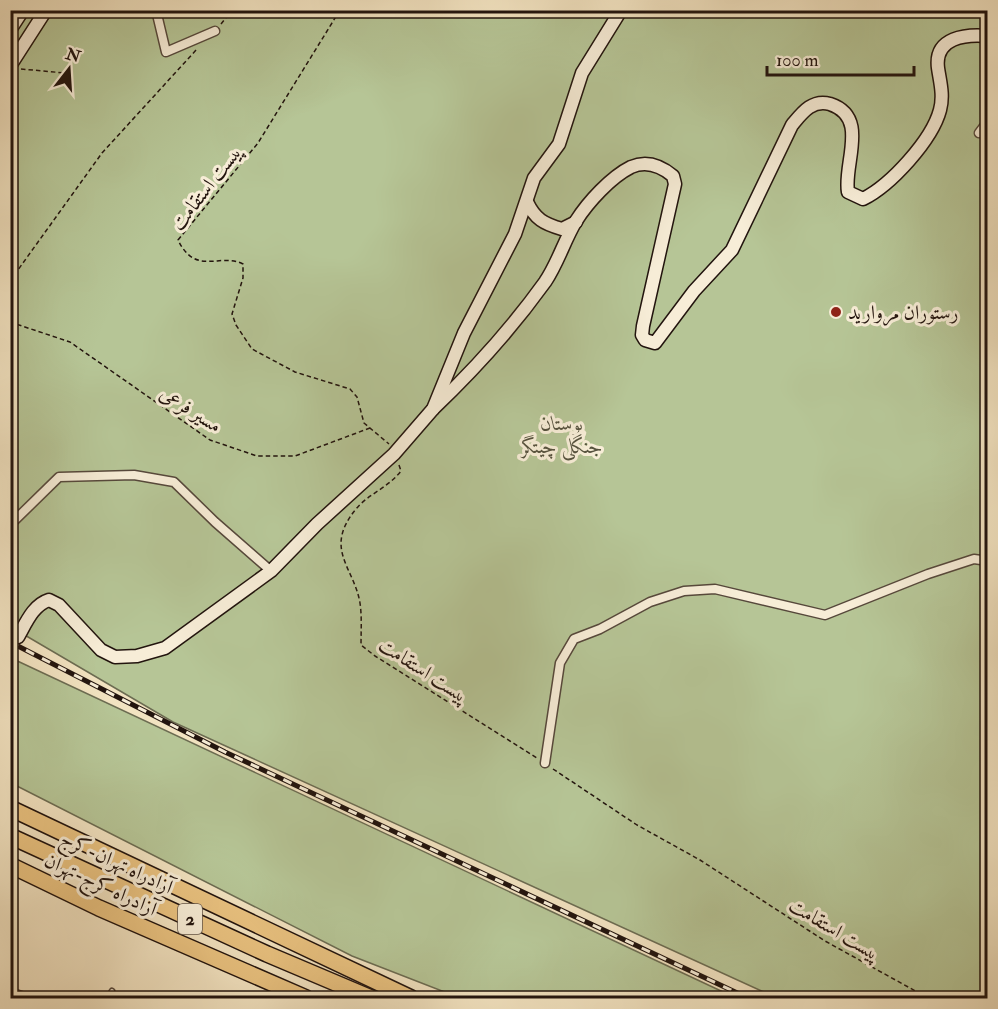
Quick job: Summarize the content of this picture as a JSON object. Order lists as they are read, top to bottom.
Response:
{
  "streets": {
    "highway": ["آزادراه تهران-کرج", "آزادراه کرج-تهران", "2"],
    "path": ["پیست استقامت", "مسیر فرعی"]
  },
  "crossings": [
    ["پیست استقامت", "مسیر فرعی"]
  ],
  "parks": ["بوستان جنگلی چیتگر"],
  "places": ["رستوران مروارید"],
  "scale_bar": "100 m",
  "north": "top"
}
